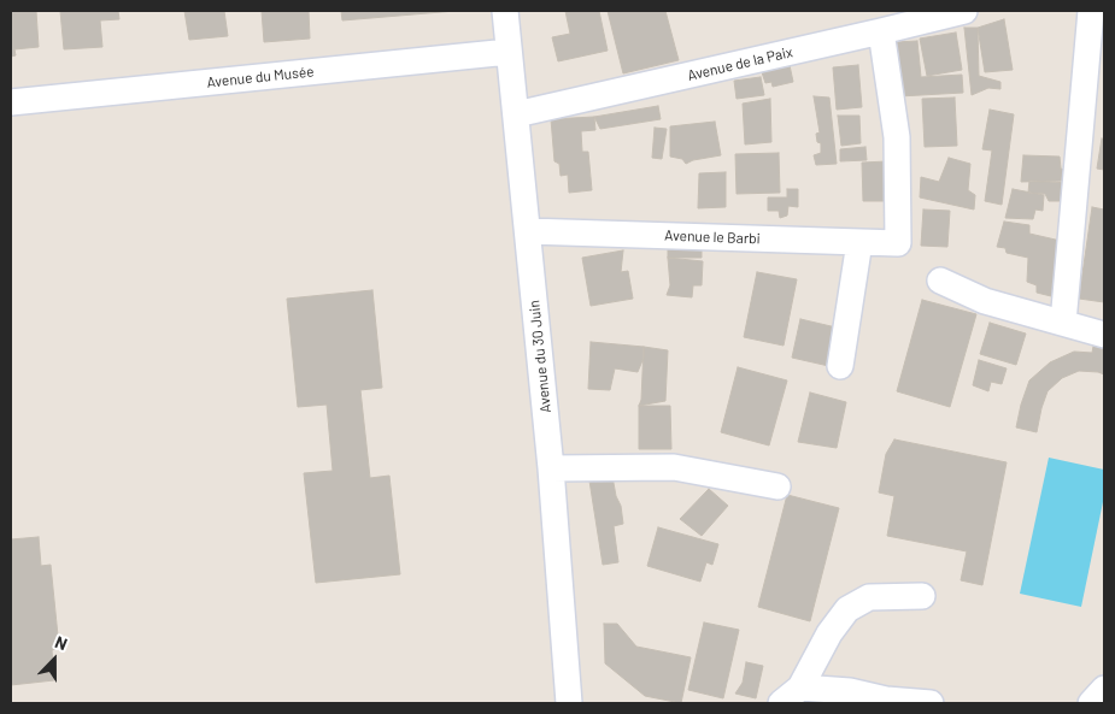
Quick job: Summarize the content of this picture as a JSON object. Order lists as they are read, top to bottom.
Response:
{
  "streets": {
    "street": [
      "Avenue de la Paix",
      "Avenue du Musée",
      "Avenue le Barbi",
      "Avenue du 30 Juin"
    ]
  },
  "crossings": [
    ["Avenue de la Paix", "Avenue le Barbi"],
    ["Avenue de la Paix", "Avenue du 30 Juin"],
    ["Avenue du Musée", "Avenue du 30 Juin"],
    ["Avenue le Barbi", "Avenue du 30 Juin"]
  ],
  "north": "top"
}
